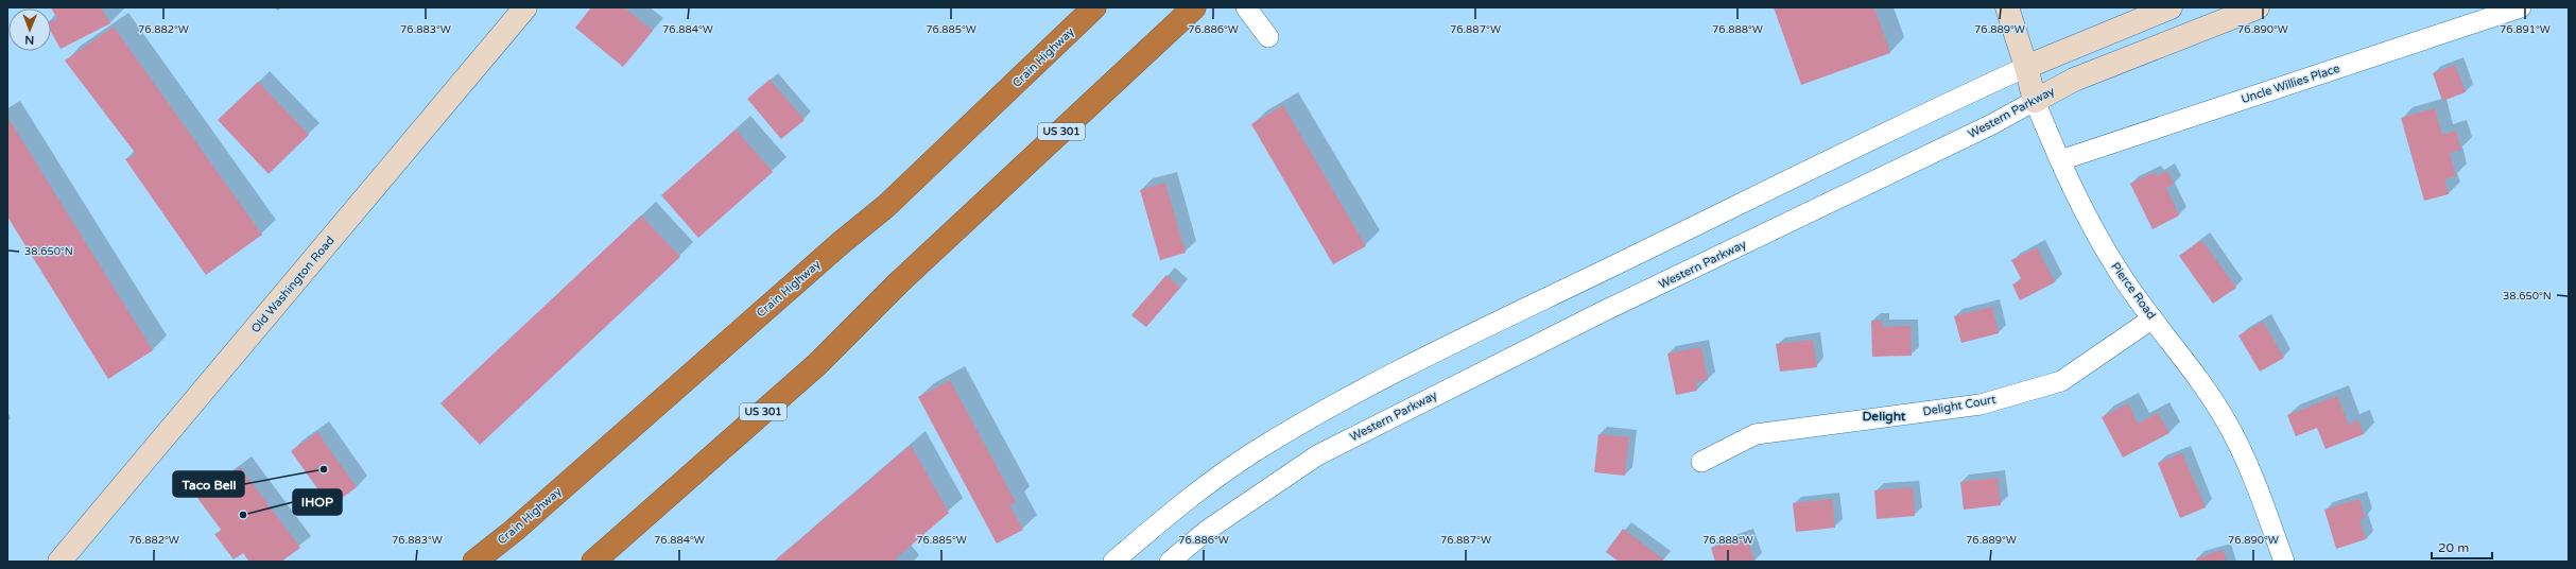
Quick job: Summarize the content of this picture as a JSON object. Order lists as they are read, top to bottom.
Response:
{
  "streets": {
    "highway": ["Crain Highway", "US 301"],
    "main road": ["Western Parkway", "Old Washington Road", "Pierce Road"],
    "street": ["Uncle Willies Place", "Delight Court"]
  },
  "crossings": [
    ["Uncle Willies Place", "Pierce Road"],
    ["Western Parkway", "Pierce Road"],
    ["Pierce Road", "Delight Court"]
  ],
  "districts": ["Delight"],
  "places": ["Taco Bell", "IHOP"],
  "scale_bar": "20 m",
  "north": "bottom",
  "coordinates": [
    "76.882°W",
    "76.883°W",
    "76.884°W",
    "76.885°W",
    "76.886°W",
    "76.887°W",
    "76.888°W",
    "76.889°W",
    "76.890°W",
    "76.891°W",
    "38.650°N"
  ]
}
